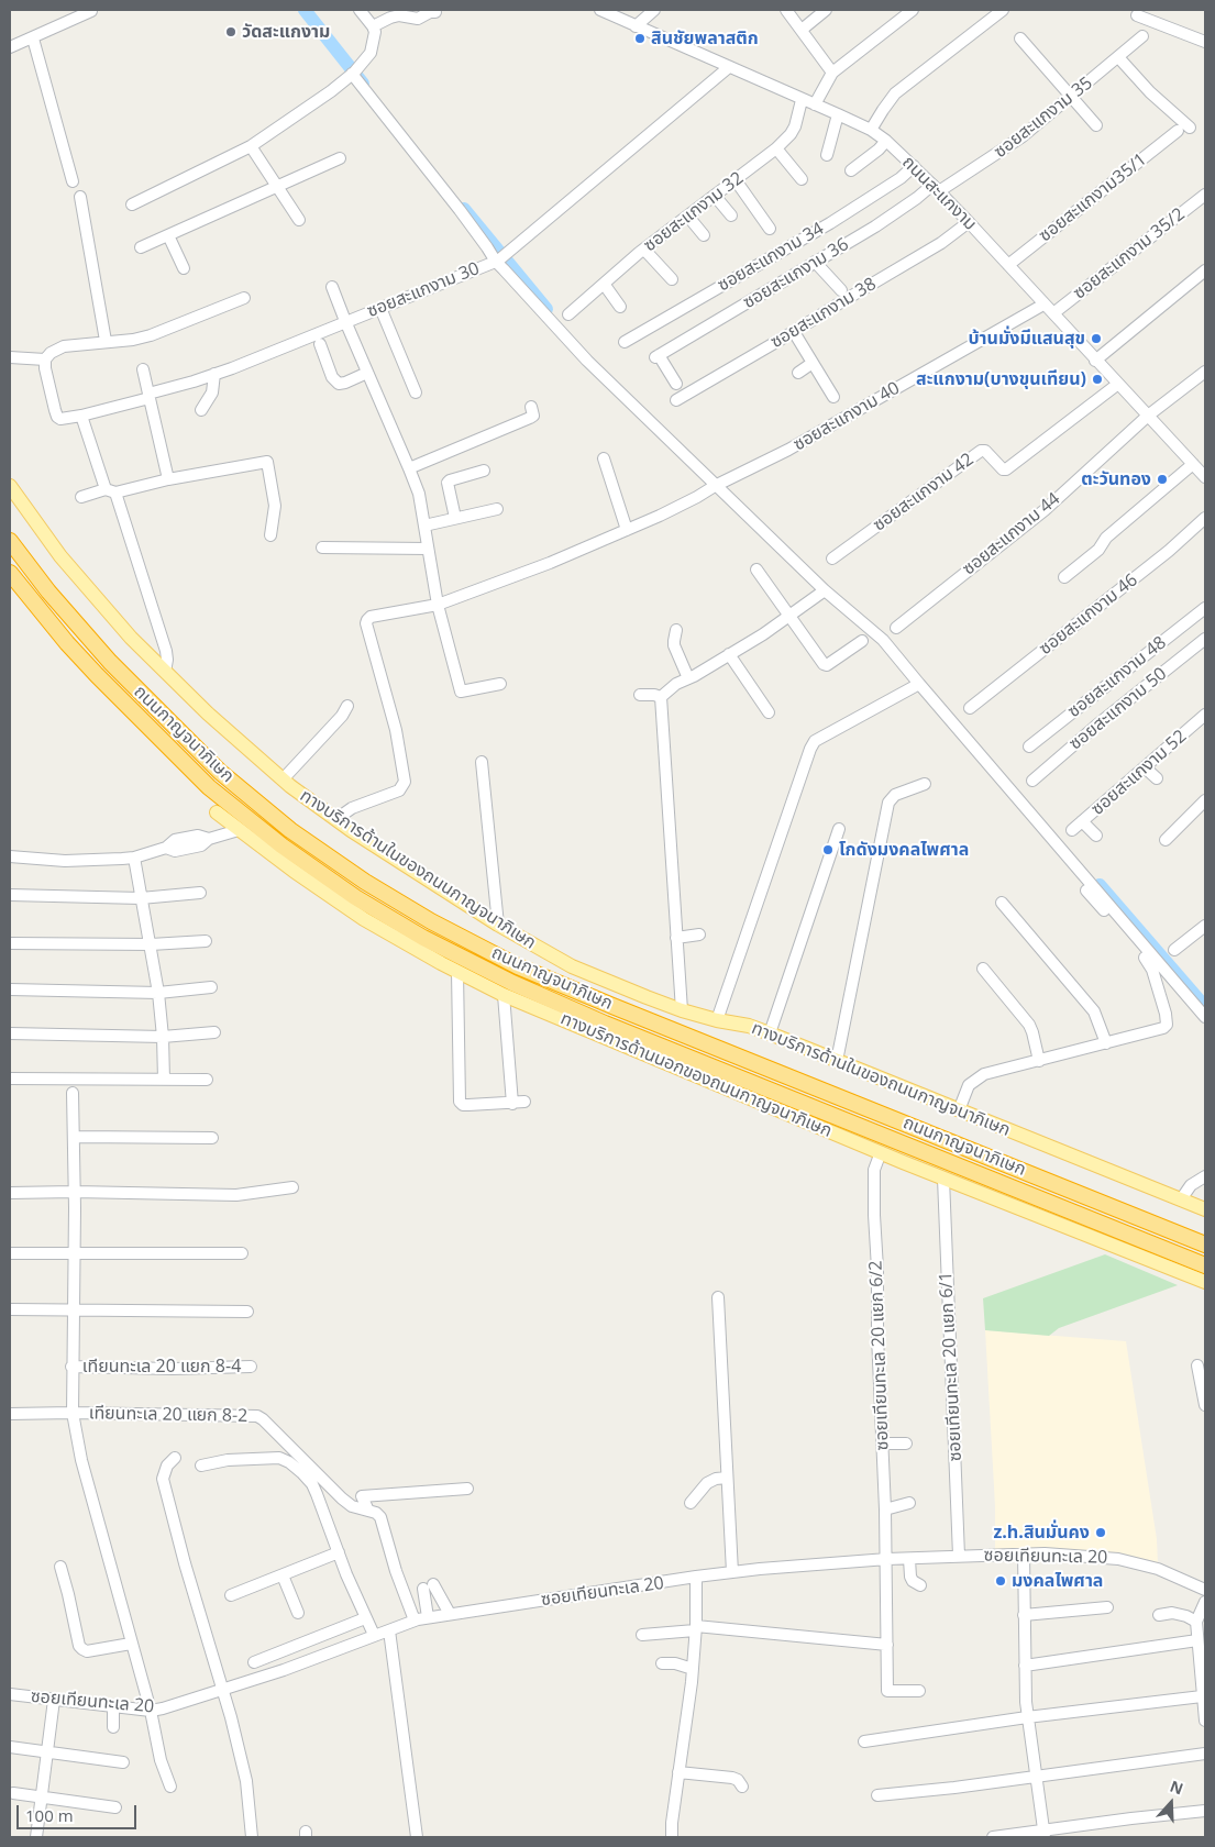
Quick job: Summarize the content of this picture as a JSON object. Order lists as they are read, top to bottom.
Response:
{
  "streets": {
    "highway": ["ถนนกาญจนาภิเษก"],
    "main road": ["ทางบริการด้านในของถนนกาญจนาภิเษก", "ทางบริการด้านนอกของถนนกาญจนาภิเษก"],
    "street": [
      "ซอยสะแกงาม 35",
      "ถนนสะแกงาม",
      "ซอยสะแกงาม35/1",
      "ซอยสะแกงาม 32",
      "ซอยสะแกงาม 35/2",
      "ซอยสะแกงาม 34",
      "ซอยสะแกงาม 36",
      "ซอยสะแกงาม 30",
      "ซอยสะแกงาม 38",
      "ซอยสะแกงาม 40",
      "ซอยสะแกงาม 42",
      "ซอยสะแกงาม 44",
      "ซอยสะแกงาม 46",
      "ซอยสะแกงาม 48",
      "ซอยสะแกงาม 50",
      "ซอยสะแกงาม 52",
      "ซอยเทียนทะเล 20 แยก 6/2",
      "เทียนทะเล 20 แยก 8-4",
      "ซอยเทียนทะเล 20 แยก 6/1",
      "เทียนทะเล 20 แยก 8-2",
      "ซอยเทียนทะเล 20"
    ]
  },
  "crossings": [
    ["ซอยสะแกงาม 35", "ถนนสะแกงาม"],
    ["ซอยสะแกงาม 35", "ซอยสะแกงาม 36"],
    ["ถนนสะแกงาม", "ซอยสะแกงาม35/1"],
    ["ถนนสะแกงาม", "ซอยสะแกงาม 32"],
    ["ถนนสะแกงาม", "ซอยสะแกงาม 35/2"],
    ["ถนนสะแกงาม", "ซอยสะแกงาม 34"],
    ["ถนนสะแกงาม", "ซอยสะแกงาม 36"],
    ["ถนนสะแกงาม", "ซอยสะแกงาม 30"],
    ["ถนนสะแกงาม", "ซอยสะแกงาม 38"],
    ["ถนนสะแกงาม", "ซอยสะแกงาม 40"],
    ["ถนนสะแกงาม", "ซอยสะแกงาม 42"],
    ["ถนนสะแกงาม", "ซอยสะแกงาม 44"],
    ["ซอยสะแกงาม 40", "ทางบริการด้านในของถนนกาญจนาภิเษก"],
    ["ทางบริการด้านนอกของถนนกาญจนาภิเษก", "ซอยเทียนทะเล 20 แยก 6/2"],
    ["ทางบริการด้านนอกของถนนกาญจนาภิเษก", "ซอยเทียนทะเล 20 แยก 6/1"],
    ["ซอยเทียนทะเล 20 แยก 6/2", "ซอยเทียนทะเล 20"],
    ["ซอยเทียนทะเล 20 แยก 6/1", "ซอยเทียนทะเล 20"],
    ["เทียนทะเล 20 แยก 8-2", "ซอยเทียนทะเล 20"]
  ],
  "places": [
    "วัดสะแกงาม",
    "สินชัยพลาสติก",
    "บ้านมั่งมีแสนสุข",
    "สะแกงาม(บางขุนเทียน)",
    "ตะวันทอง",
    "โกดังมงคลไพศาล",
    "z.h.สินมั่นคง",
    "มงคลไพศาล"
  ],
  "scale_bar": "100 m",
  "north": "top"
}
